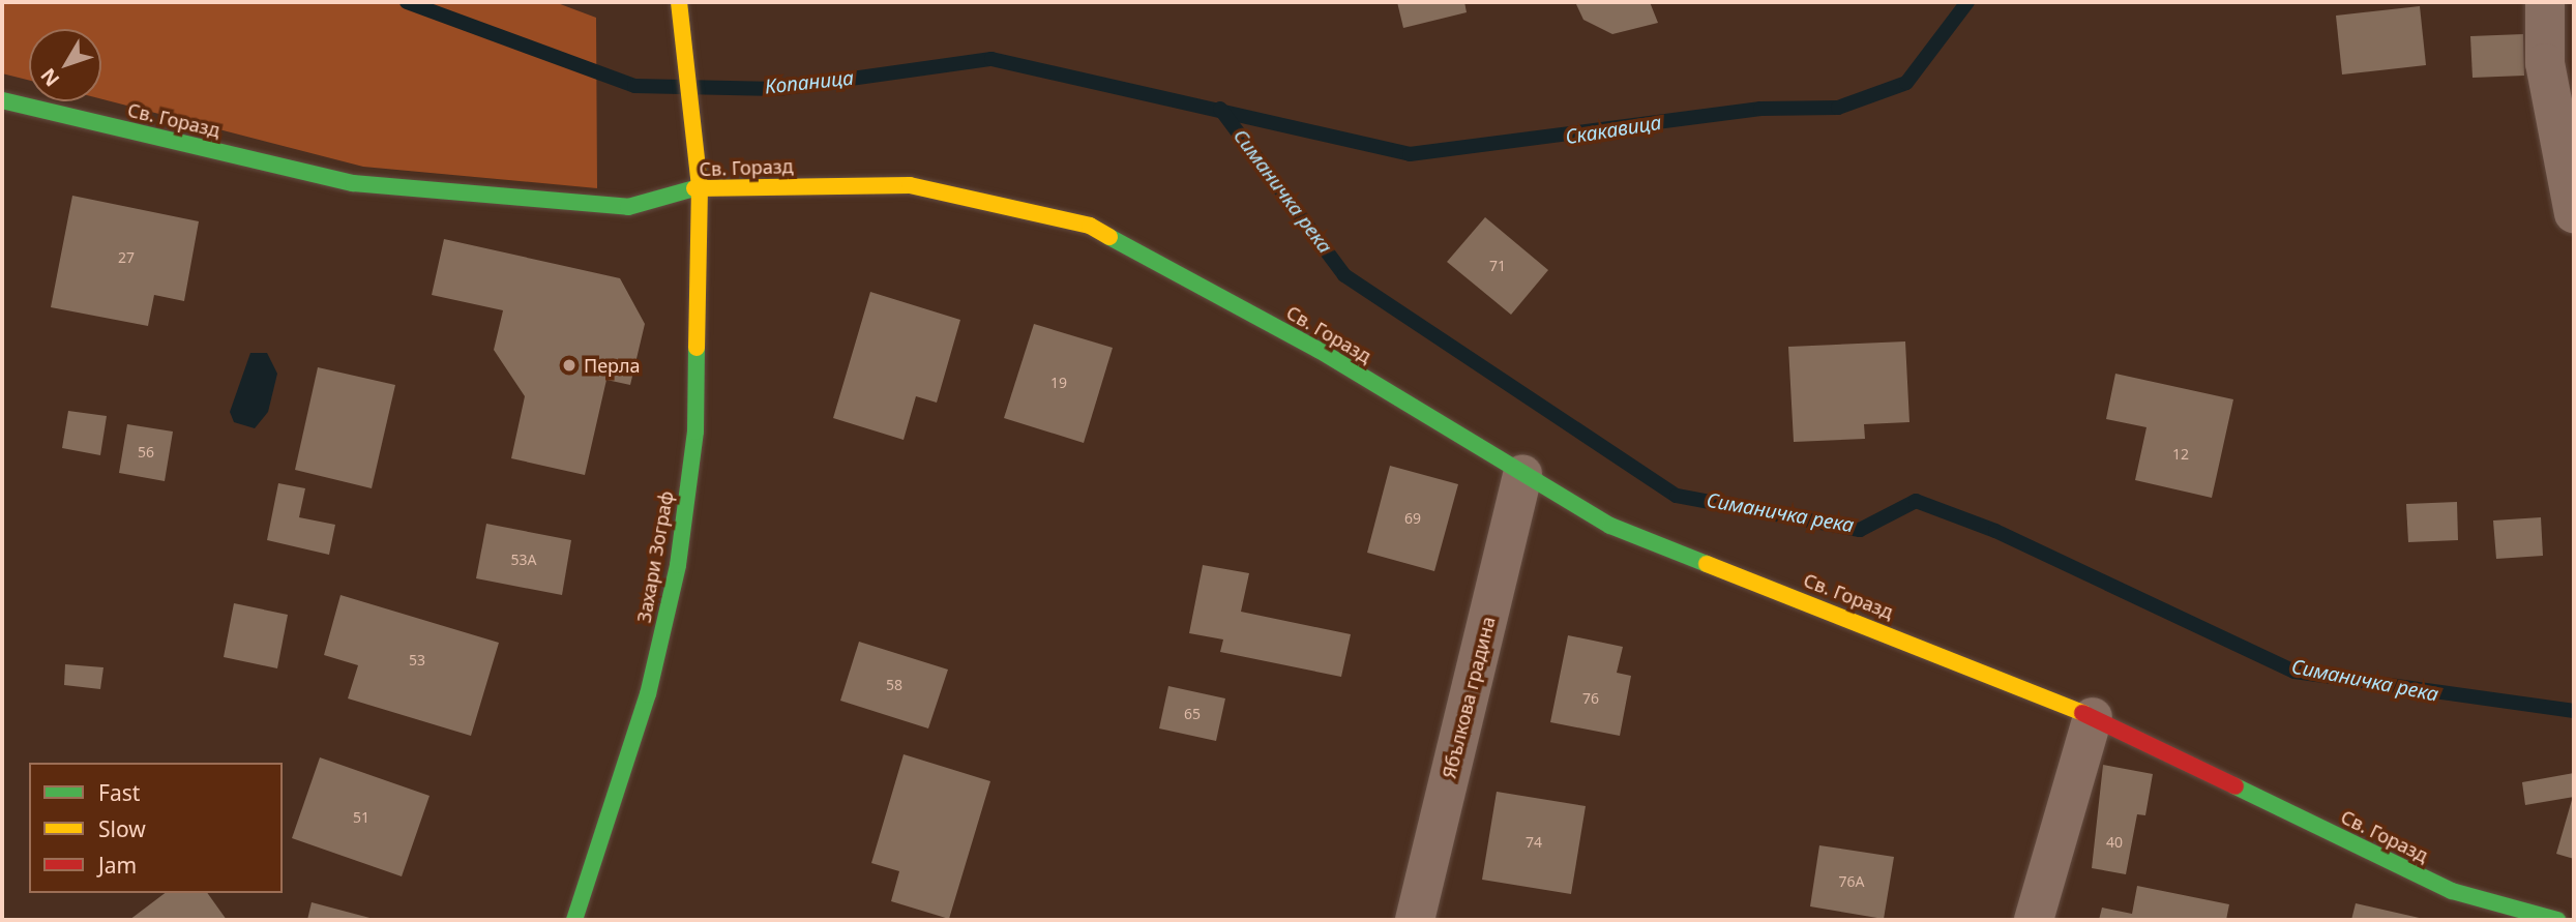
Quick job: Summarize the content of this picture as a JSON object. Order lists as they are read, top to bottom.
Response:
{
  "streets": {
    "street": ["Св. Горазд", "Захари Зограф", "Ябълкова градина"]
  },
  "crossings": [
    ["Св. Горазд", "Захари Зограф"],
    ["Св. Горазд", "Ябълкова градина"]
  ],
  "water": ["Копаница", "Скакавица", "Симаничка река"],
  "places": ["Перла"],
  "house_numbers": [
    "27",
    "71",
    "19",
    "56",
    "12",
    "69",
    "53А",
    "53",
    "58",
    "76",
    "65",
    "51",
    "74",
    "40",
    "76A"
  ],
  "legend": ["Fast", "Slow", "Jam"],
  "north": "bottom left"
}
